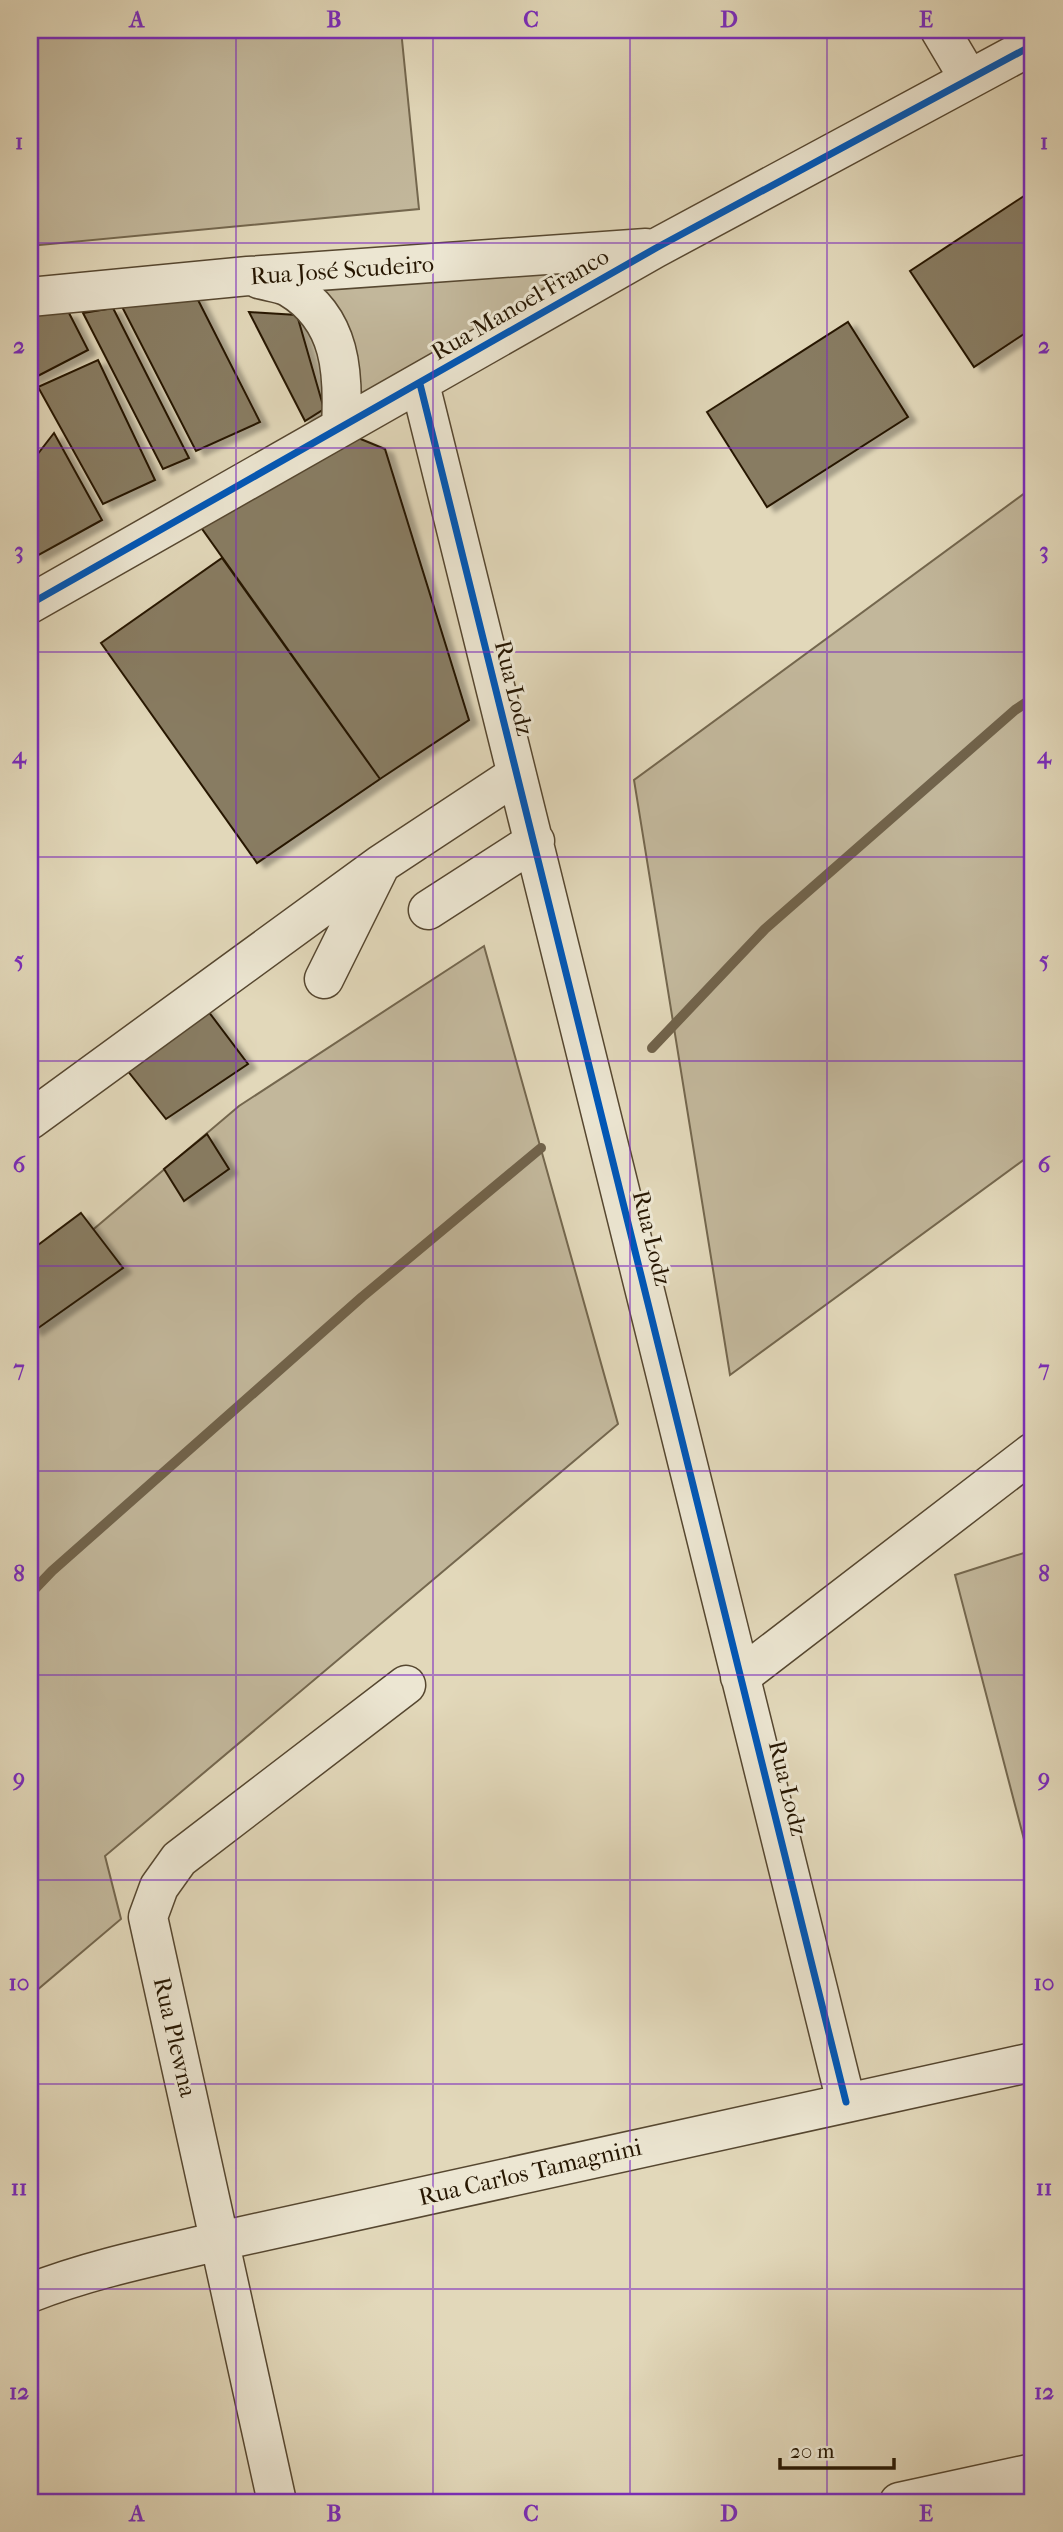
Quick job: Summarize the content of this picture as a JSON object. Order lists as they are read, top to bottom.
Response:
{
  "streets": {
    "street": [
      "Rua José Scudeiro",
      "Rua Manoel Franco",
      "Rua Lodz",
      "Rua Plewna",
      "Rua Carlos Tamagnini"
    ]
  },
  "crossings": [
    ["Rua José Scudeiro", "Rua Manoel Franco"],
    ["Rua Manoel Franco", "Rua Lodz"],
    ["Rua Lodz", "Rua Carlos Tamagnini"],
    ["Rua Plewna", "Rua Carlos Tamagnini"]
  ],
  "scale_bar": "20 m",
  "grid": {
    "columns": [
      "A",
      "B",
      "C",
      "D",
      "E"
    ],
    "rows": [
      "1",
      "2",
      "3",
      "4",
      "5",
      "6",
      "7",
      "8",
      "9",
      "10",
      "11",
      "12"
    ]
  }
}
